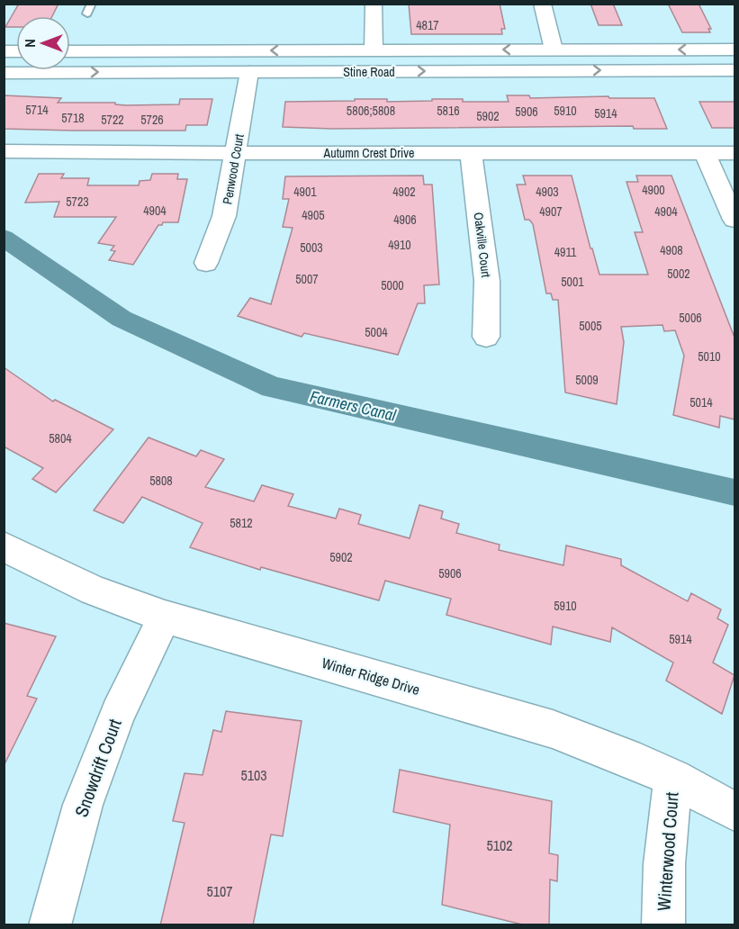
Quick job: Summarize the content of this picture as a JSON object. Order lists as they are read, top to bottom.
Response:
{
  "streets": {
    "street": [
      "Stine Road",
      "Autumn Crest Drive",
      "Penwood Court",
      "Oakville Court",
      "Winter Ridge Drive",
      "Snowdrift Court",
      "Winterwood Court"
    ]
  },
  "crossings": [
    ["Stine Road", "Penwood Court"],
    ["Autumn Crest Drive", "Penwood Court"],
    ["Autumn Crest Drive", "Oakville Court"],
    ["Winter Ridge Drive", "Snowdrift Court"],
    ["Winter Ridge Drive", "Winterwood Court"]
  ],
  "water": ["Farmers Canal"],
  "house_numbers": [
    "4817",
    "5714",
    "5806;5808",
    "5816",
    "5910",
    "5906",
    "5914",
    "5902",
    "5718",
    "5722",
    "5726",
    "4900",
    "4901",
    "4902",
    "4903",
    "5723",
    "4904",
    "4907",
    "4904",
    "4905",
    "4906",
    "4910",
    "5003",
    "4908",
    "4911",
    "5002",
    "5007",
    "5001",
    "5000",
    "5006",
    "5005",
    "5004",
    "5010",
    "5009",
    "5014",
    "5804",
    "5808",
    "5812",
    "5902",
    "5906",
    "5910",
    "5914",
    "5103",
    "5102",
    "5107"
  ],
  "north": "left"
}
